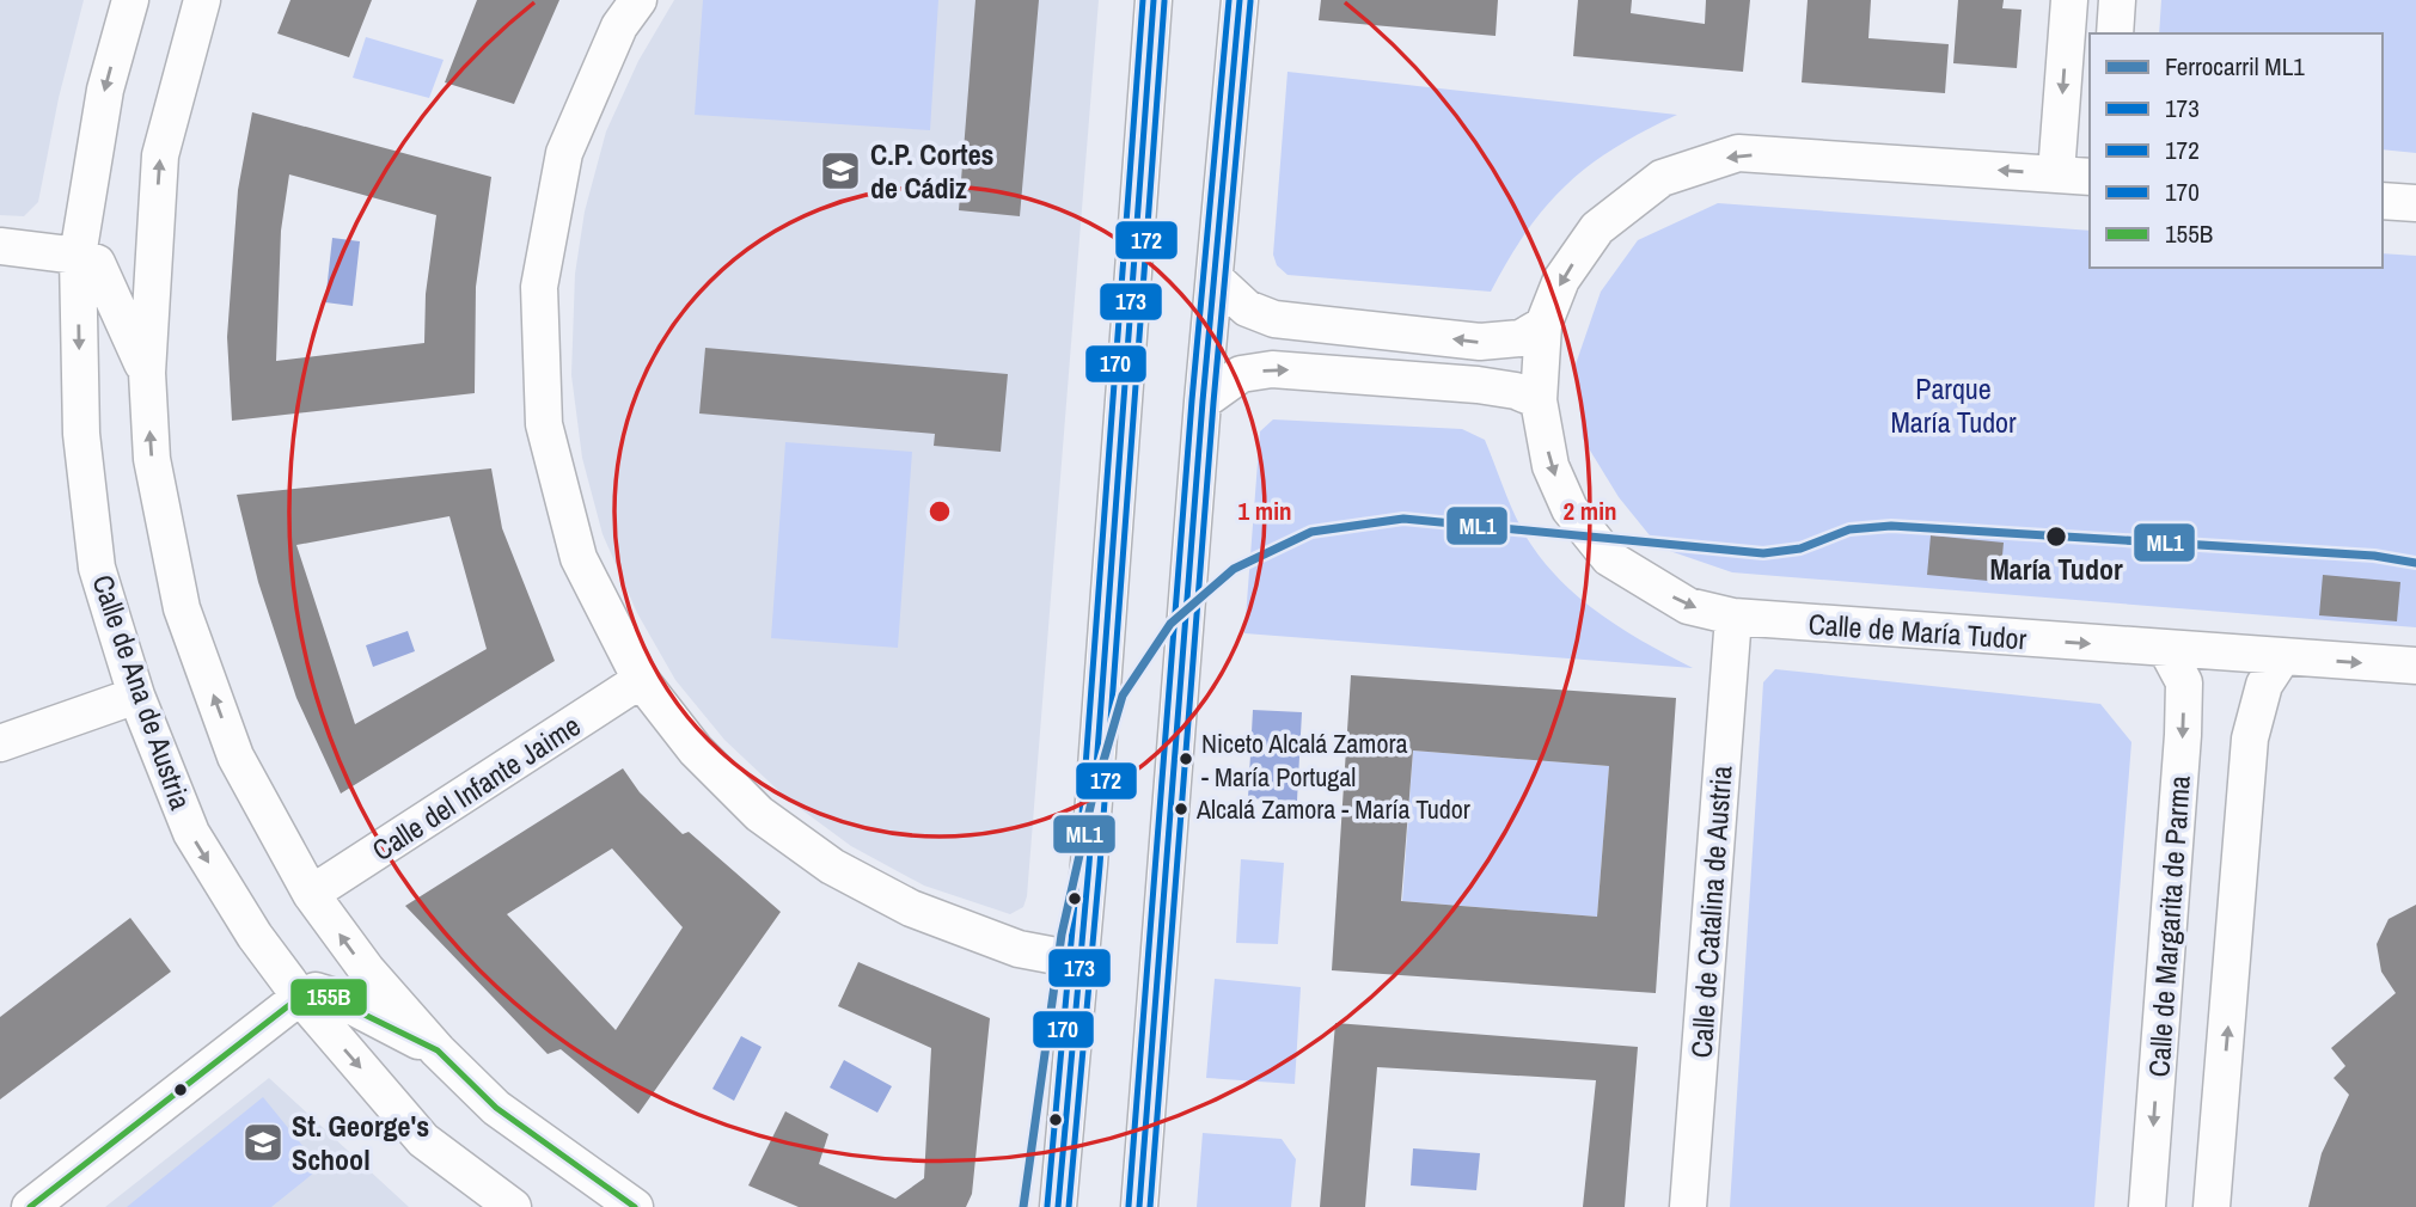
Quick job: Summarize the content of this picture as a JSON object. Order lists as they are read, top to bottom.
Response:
{
  "streets": {
    "street": [
      "Calle de María Tudor",
      "Calle de Ana de Austria",
      "Calle del Infante Jaime",
      "Calle de Catalina de Austria",
      "Calle de Margarita de Parma"
    ]
  },
  "crossings": [
    ["Calle de María Tudor", "Calle de Catalina de Austria"],
    ["Calle de María Tudor", "Calle de Margarita de Parma"]
  ],
  "parks": ["Parque María Tudor"],
  "places": {
    "school or university": ["C.P. Cortes de Cádiz", "St. George's School"],
    "other": ["María Tudor", "Niceto Alcalá Zamora - María Portugal", "Alcalá Zamora - María Tudor"]
  },
  "lines": [
    "transit line 173",
    "transit line 170",
    "transit line 172",
    "rail line ML1",
    "transit line 155B"
  ],
  "legend": [
    "Ferrocarril ML1",
    "173",
    "172",
    "170",
    "155B"
  ],
  "rings": ["1 min", "2 min"]
}
